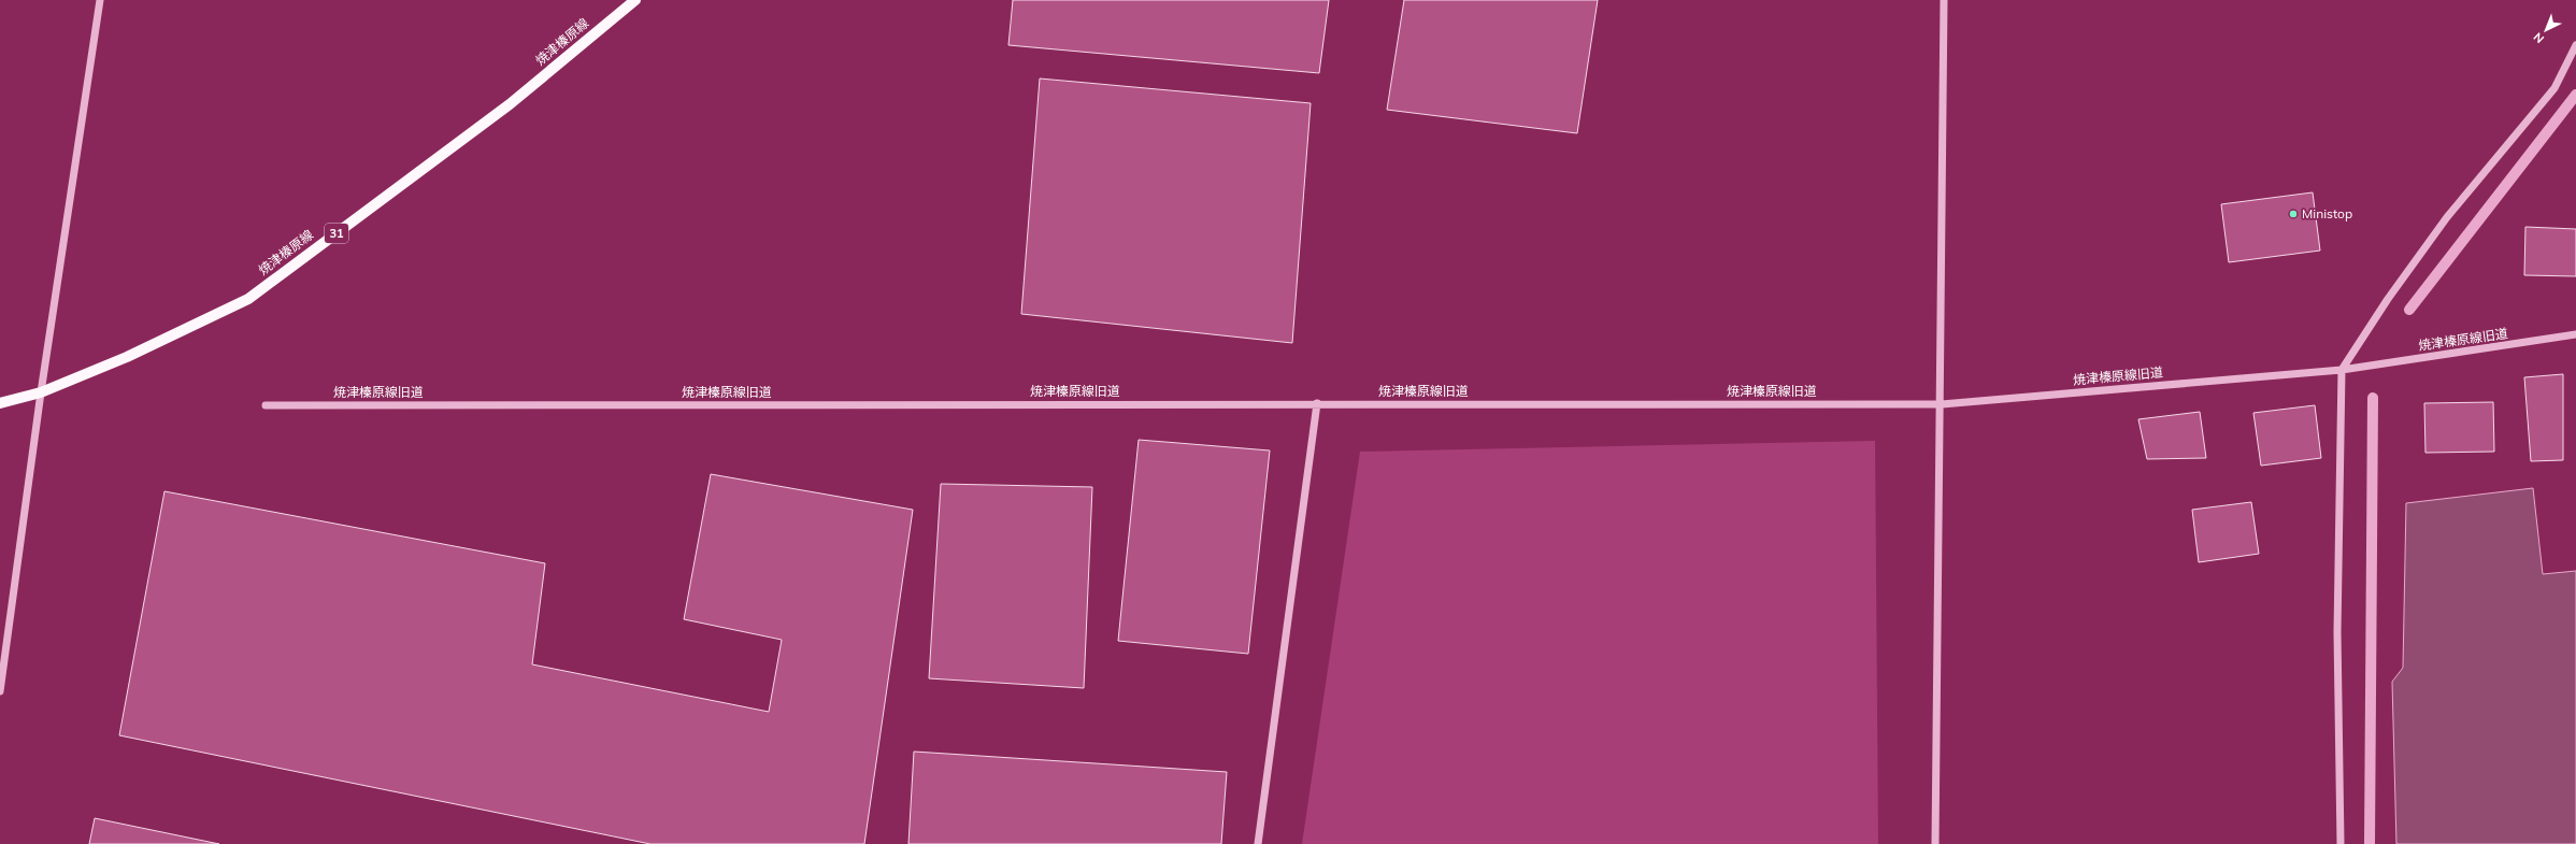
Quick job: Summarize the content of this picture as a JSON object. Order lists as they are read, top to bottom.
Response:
{
  "streets": {
    "main road": ["焼津榛原線", "31"],
    "street": ["焼津榛原線旧道"]
  },
  "places": ["Ministop"],
  "north": "bottom left"
}
